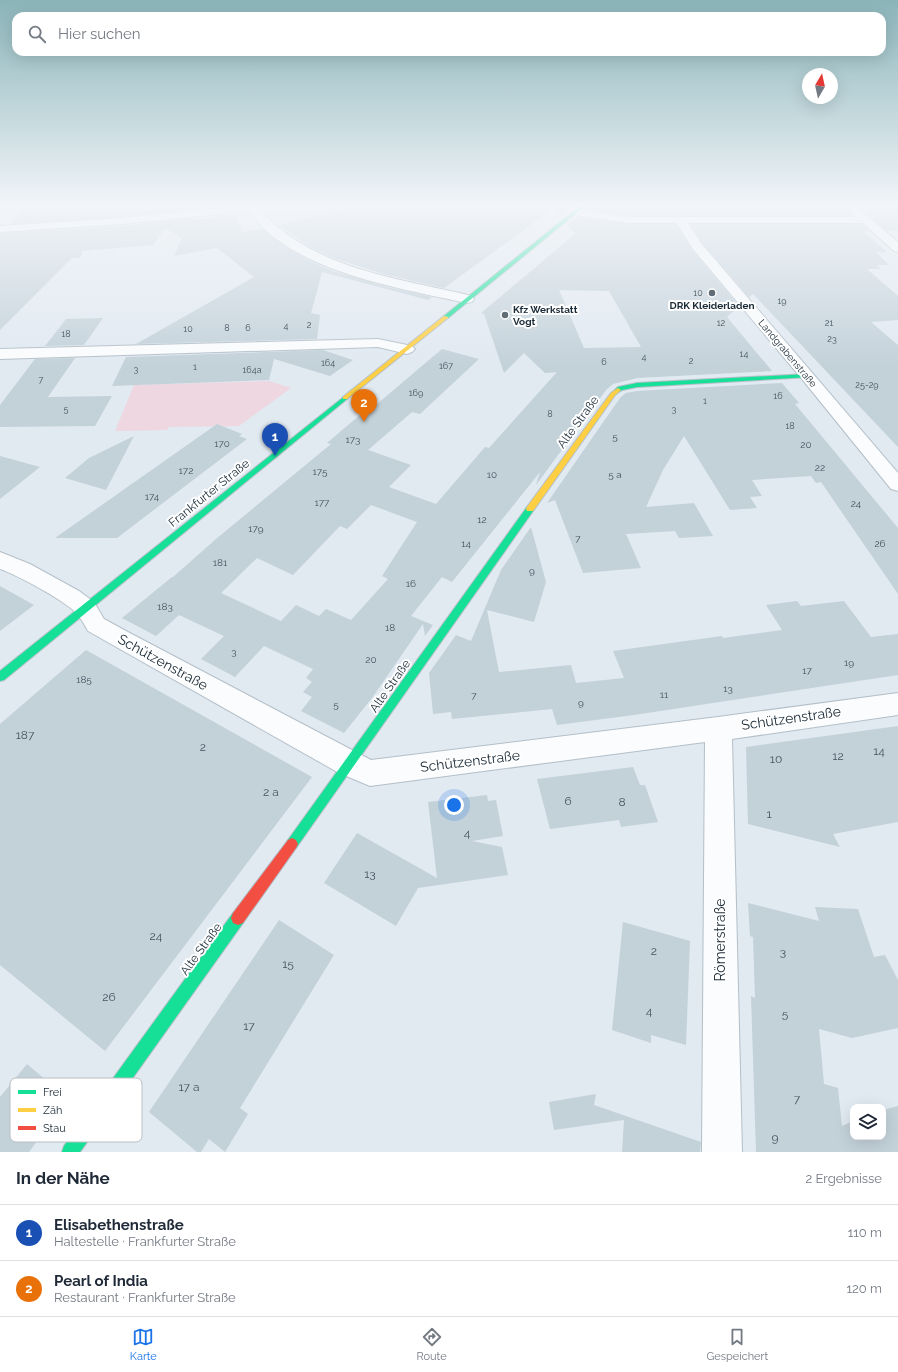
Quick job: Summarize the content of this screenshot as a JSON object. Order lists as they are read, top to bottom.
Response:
{
  "streets": {
    "main road": ["Alte Straße", "Frankfurter Straße"],
    "street": ["Landgrabenstraße", "Schützenstraße", "Römerstraße"]
  },
  "crossings": [
    ["Landgrabenstraße", "Alte Straße"],
    ["Alte Straße", "Schützenstraße"],
    ["Frankfurter Straße", "Schützenstraße"],
    ["Schützenstraße", "Römerstraße"]
  ],
  "places": ["DRK Kleiderladen", "Kfz Werkstatt Vogt"],
  "house_numbers": [
    "10",
    "19",
    "12",
    "21",
    "2",
    "4",
    "8",
    "6",
    "10",
    "18",
    "23",
    "14",
    "4",
    "2",
    "6",
    "164",
    "167",
    "1",
    "3",
    "164a",
    "7",
    "25-29",
    "169",
    "16",
    "1",
    "5",
    "3",
    "8",
    "18",
    "5",
    "173",
    "170",
    "20",
    "22",
    "172",
    "175",
    "10",
    "5 a",
    "174",
    "177",
    "24",
    "12",
    "179",
    "7",
    "14",
    "26",
    "181",
    "9",
    "16",
    "183",
    "18",
    "3",
    "20",
    "19",
    "17",
    "185",
    "13",
    "11",
    "7",
    "9",
    "5",
    "187",
    "2",
    "14",
    "12",
    "10",
    "2 a",
    "6",
    "8",
    "1",
    "4",
    "13",
    "24",
    "2",
    "3",
    "15",
    "26",
    "4",
    "5",
    "17",
    "17 a",
    "7",
    "9"
  ],
  "legend": ["Frei", "Zäh", "Stau"],
  "north": "top",
  "page": {
    "search": "Hier suchen",
    "pins": ["2", "1"],
    "heading": ["In der Nähe", "2 Ergebnisse"],
    "list": [
      {
        "mark": "1",
        "name": "Elisabethenstraße",
        "note": "Haltestelle · Frankfurter Straße",
        "value": "110 m"
      },
      {
        "mark": "2",
        "name": "Pearl of India",
        "note": "Restaurant · Frankfurter Straße",
        "value": "120 m"
      }
    ],
    "nav": ["Karte", "Route", "Gespeichert"]
  }
}
